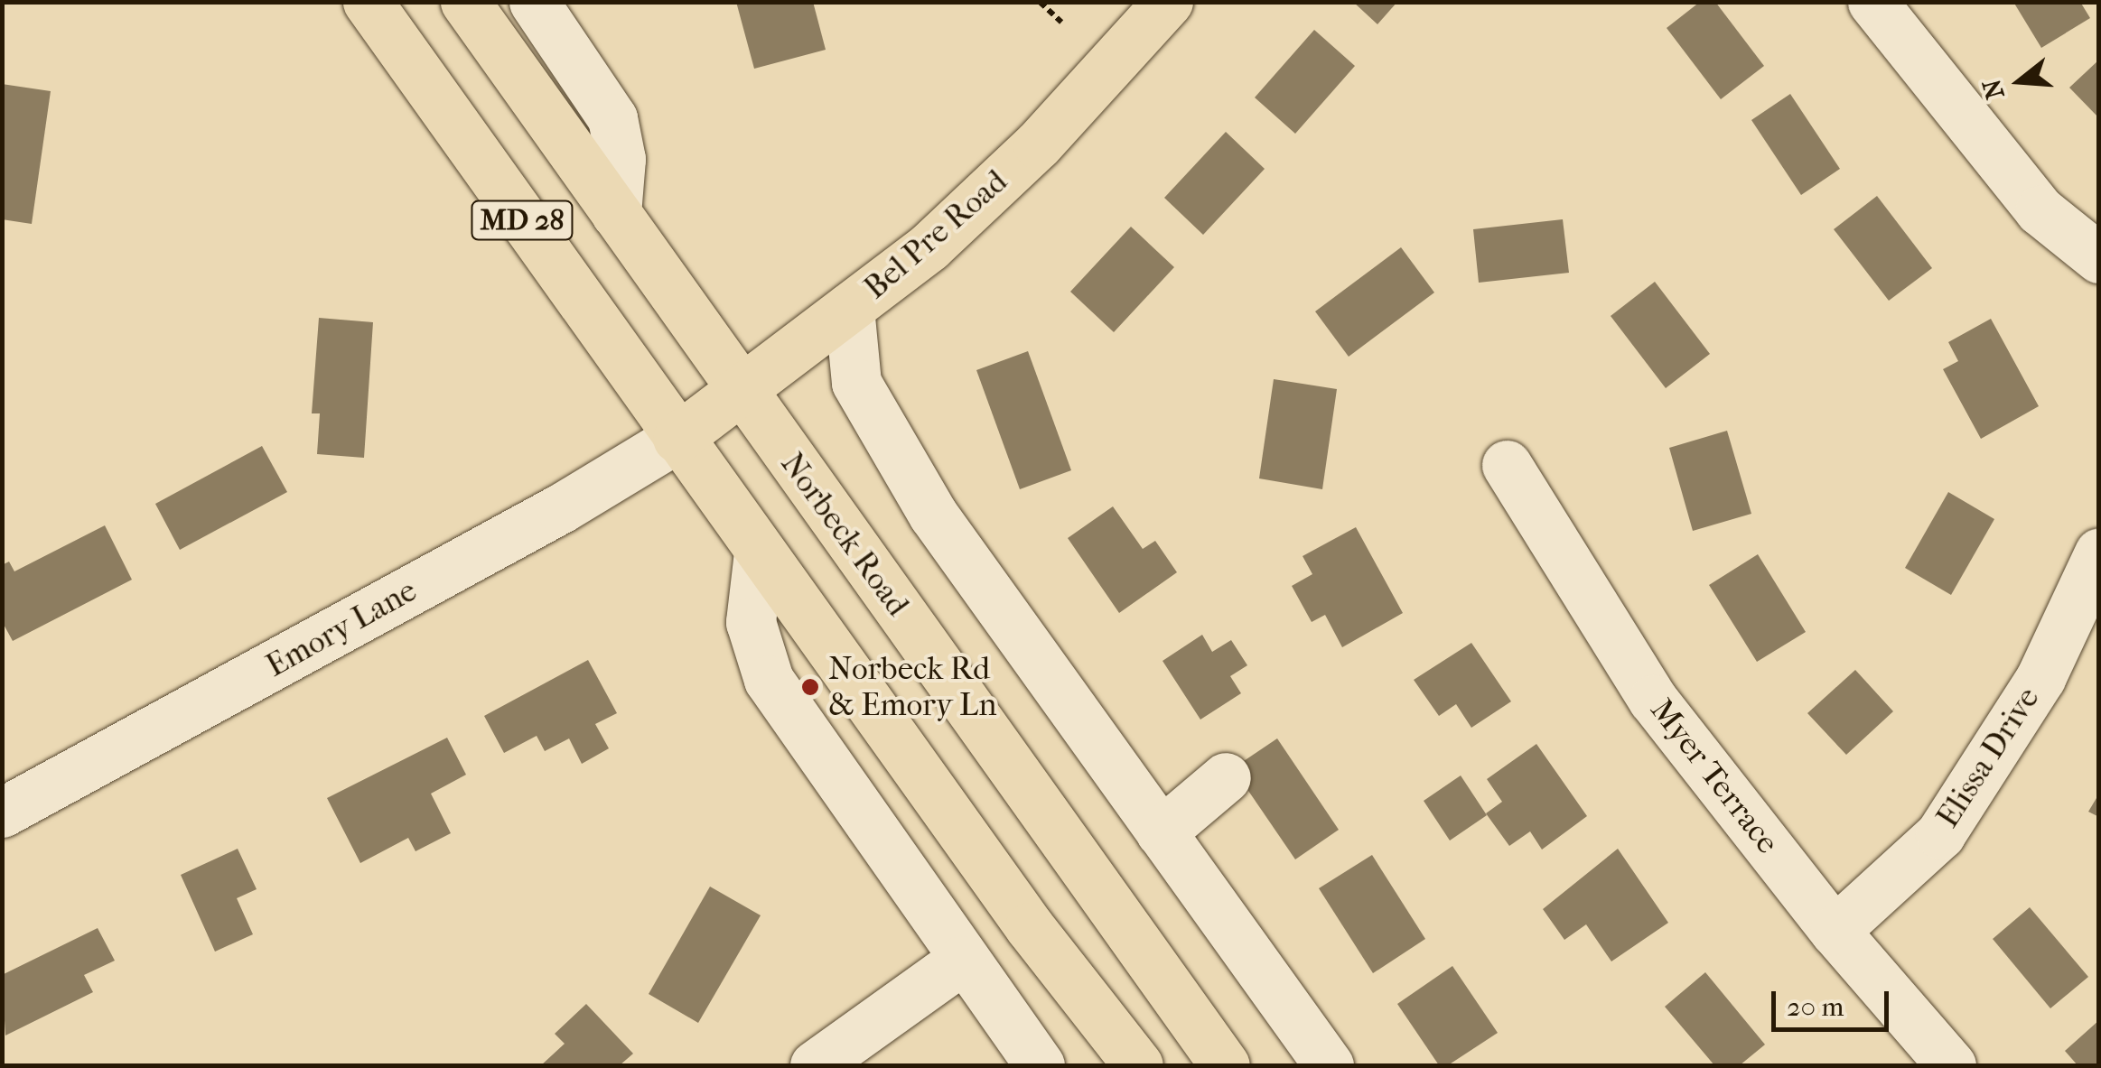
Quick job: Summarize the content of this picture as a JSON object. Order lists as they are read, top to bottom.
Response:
{
  "streets": {
    "main road": ["MD 28", "Bel Pre Road", "Norbeck Road"],
    "street": ["Emory Lane", "Elissa Drive", "Myer Terrace"]
  },
  "crossings": [
    ["MD 28", "Bel Pre Road"],
    ["MD 28", "Emory Lane"],
    ["Bel Pre Road", "Norbeck Road"],
    ["Bel Pre Road", "Emory Lane"],
    ["Elissa Drive", "Myer Terrace"]
  ],
  "places": ["Norbeck Rd & Emory Ln"],
  "scale_bar": "20 m",
  "north": "left"
}
